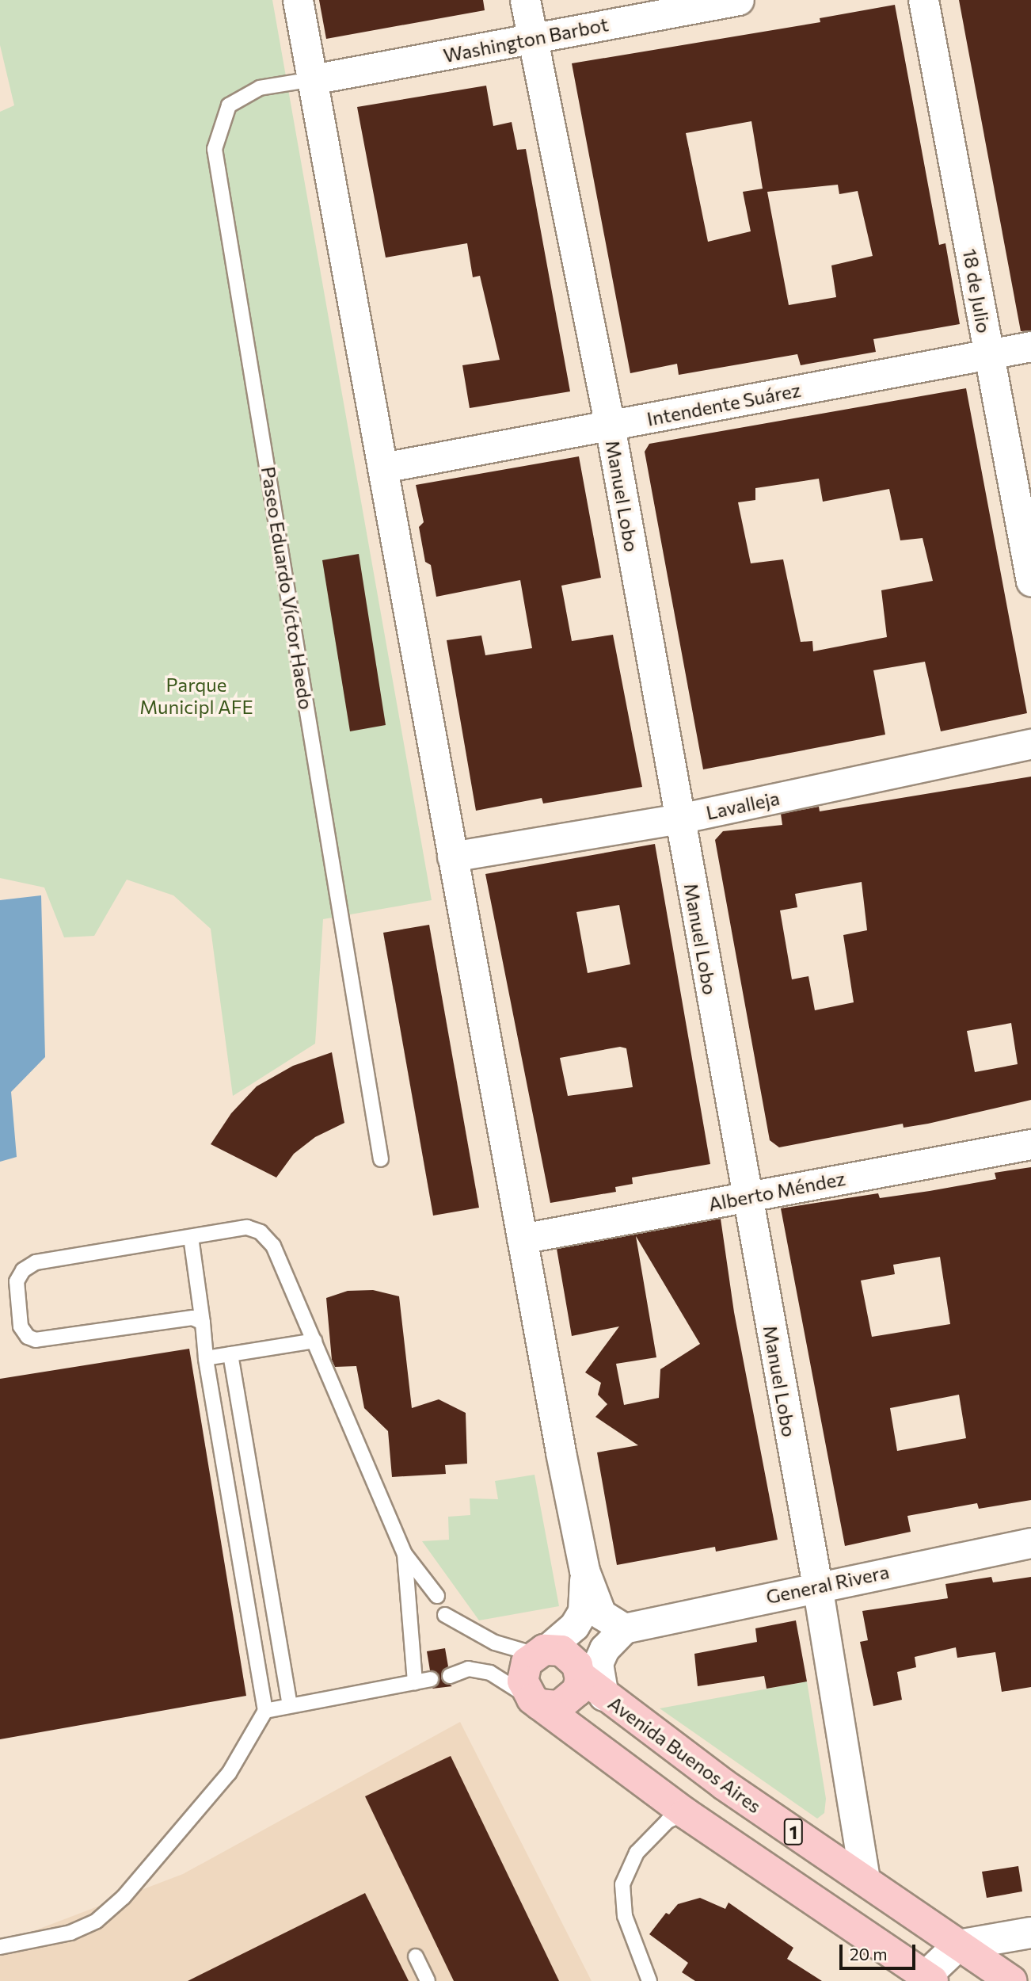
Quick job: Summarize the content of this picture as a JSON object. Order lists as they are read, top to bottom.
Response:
{
  "streets": {
    "main road": ["Avenida Buenos Aires", "1"],
    "street": [
      "Washington Barbot",
      "18 de Julio",
      "Intendente Suárez",
      "Manuel Lobo",
      "Lavalleja",
      "Alberto Méndez",
      "General Rivera"
    ],
    "lane": ["Paseo Eduardo Víctor Haedo"]
  },
  "crossings": [
    ["Washington Barbot", "Manuel Lobo"],
    ["Washington Barbot", "Paseo Eduardo Víctor Haedo"],
    ["18 de Julio", "Intendente Suárez"],
    ["Intendente Suárez", "Manuel Lobo"],
    ["Manuel Lobo", "Lavalleja"],
    ["Manuel Lobo", "Alberto Méndez"],
    ["Manuel Lobo", "General Rivera"],
    ["Manuel Lobo", "Avenida Buenos Aires"],
    ["Avenida Buenos Aires", "1"]
  ],
  "parks": ["Parque Municipl AFE"],
  "scale_bar": "20 m"
}
